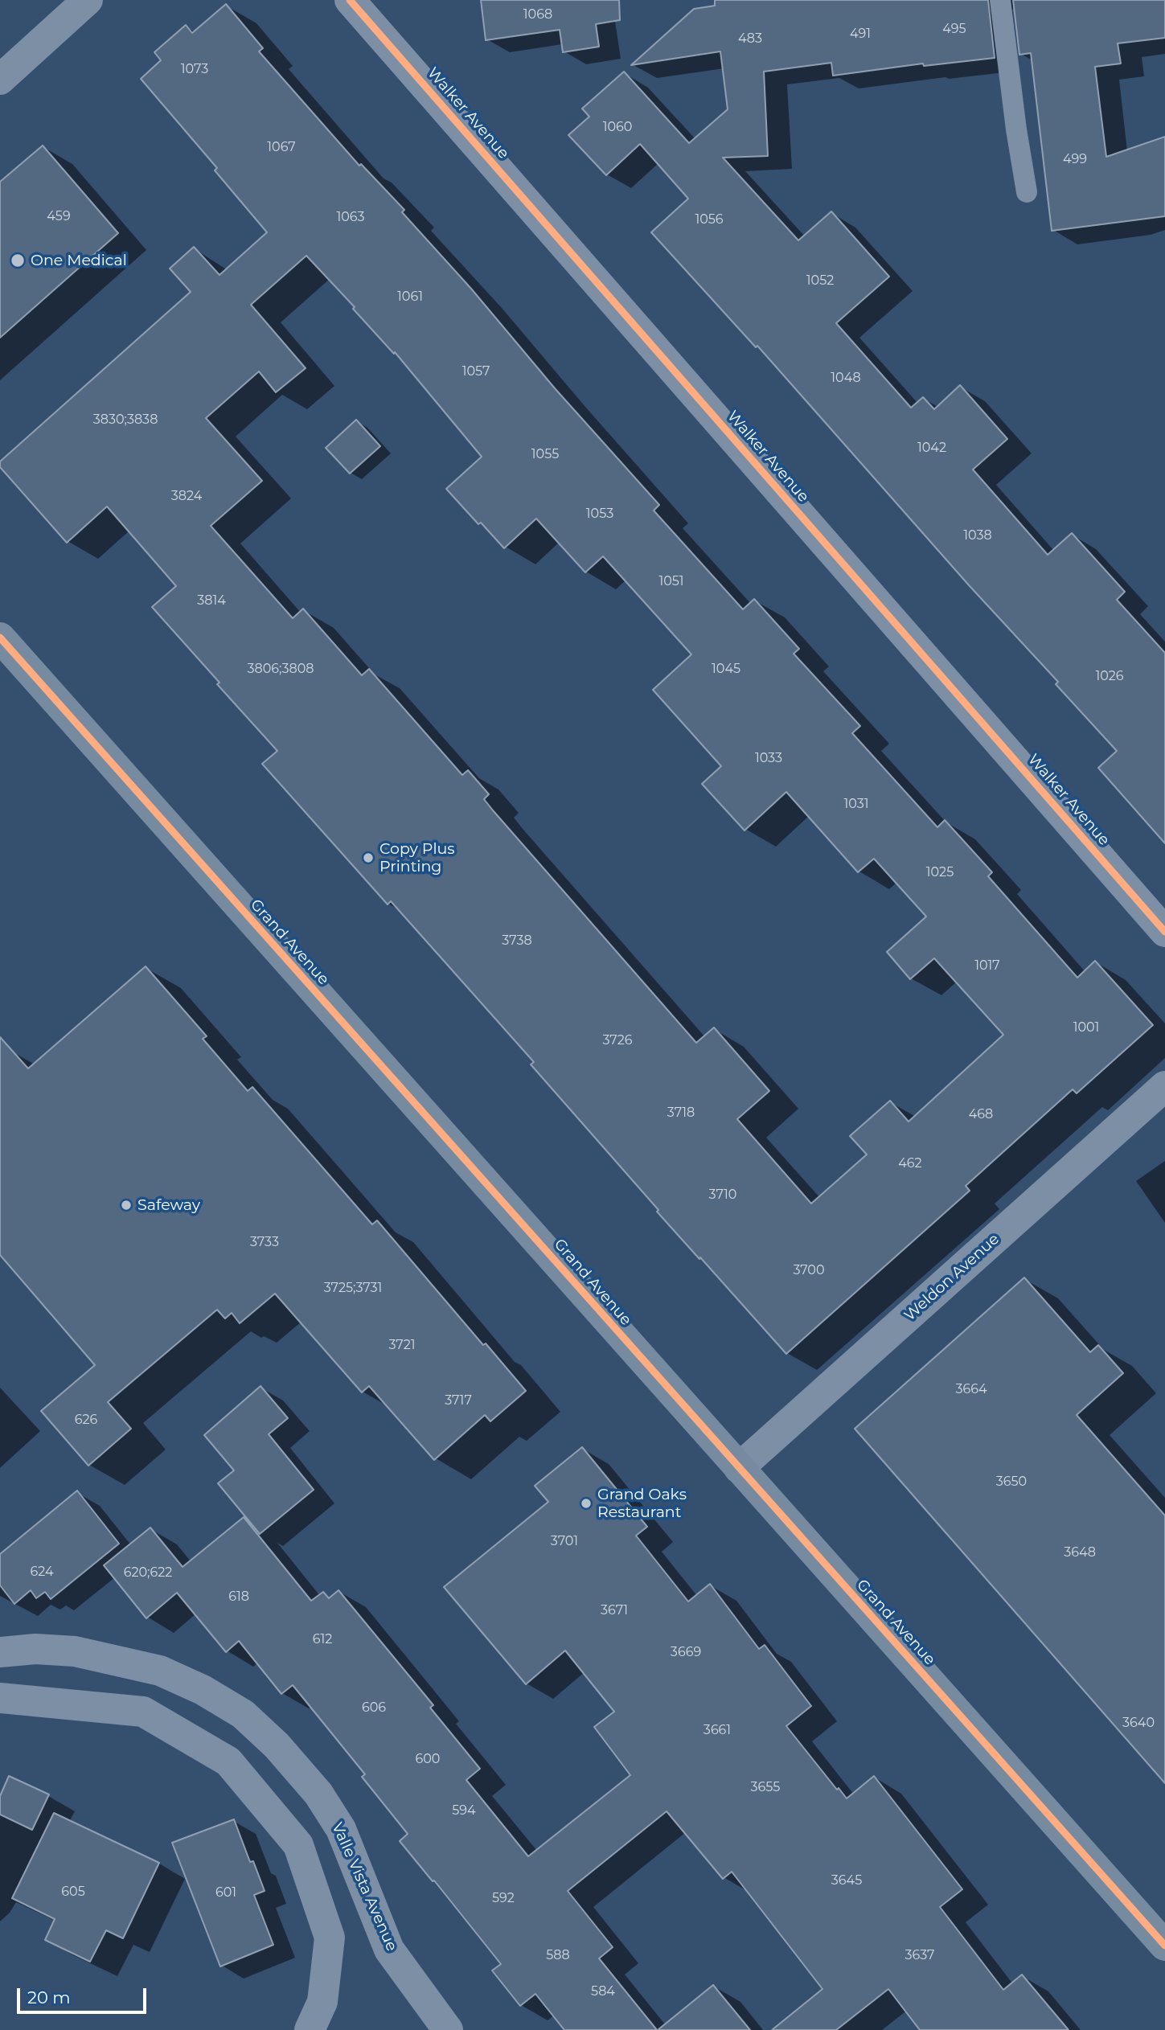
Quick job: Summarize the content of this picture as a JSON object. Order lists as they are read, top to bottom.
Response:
{
  "streets": {
    "main road": ["Grand Avenue"],
    "street": ["Walker Avenue", "Weldon Avenue", "Valle Vista Avenue"]
  },
  "crossings": [
    ["Grand Avenue", "Weldon Avenue"]
  ],
  "places": [
    "One Medical",
    "Copy Plus Printing",
    "Safeway",
    "Grand Oaks Restaurant"
  ],
  "house_numbers": [
    "1068",
    "495",
    "491",
    "483",
    "1073",
    "1060",
    "1067",
    "499",
    "459",
    "1063",
    "1056",
    "1052",
    "1061",
    "1057",
    "1048",
    "3830;3838",
    "1042",
    "1055",
    "3824",
    "1053",
    "1038",
    "1051",
    "3814",
    "3806;3808",
    "1045",
    "1026",
    "1033",
    "1031",
    "1025",
    "3738",
    "1017",
    "1001",
    "3726",
    "3718",
    "468",
    "462",
    "3710",
    "3733",
    "3700",
    "3725;3731",
    "3721",
    "3664",
    "3717",
    "626",
    "3650",
    "3701",
    "3648",
    "624",
    "620;622",
    "618",
    "3671",
    "612",
    "3669",
    "606",
    "3640",
    "3661",
    "600",
    "3655",
    "594",
    "3645",
    "605",
    "601",
    "592",
    "588",
    "3637",
    "584"
  ],
  "scale_bar": "20 m"
}
